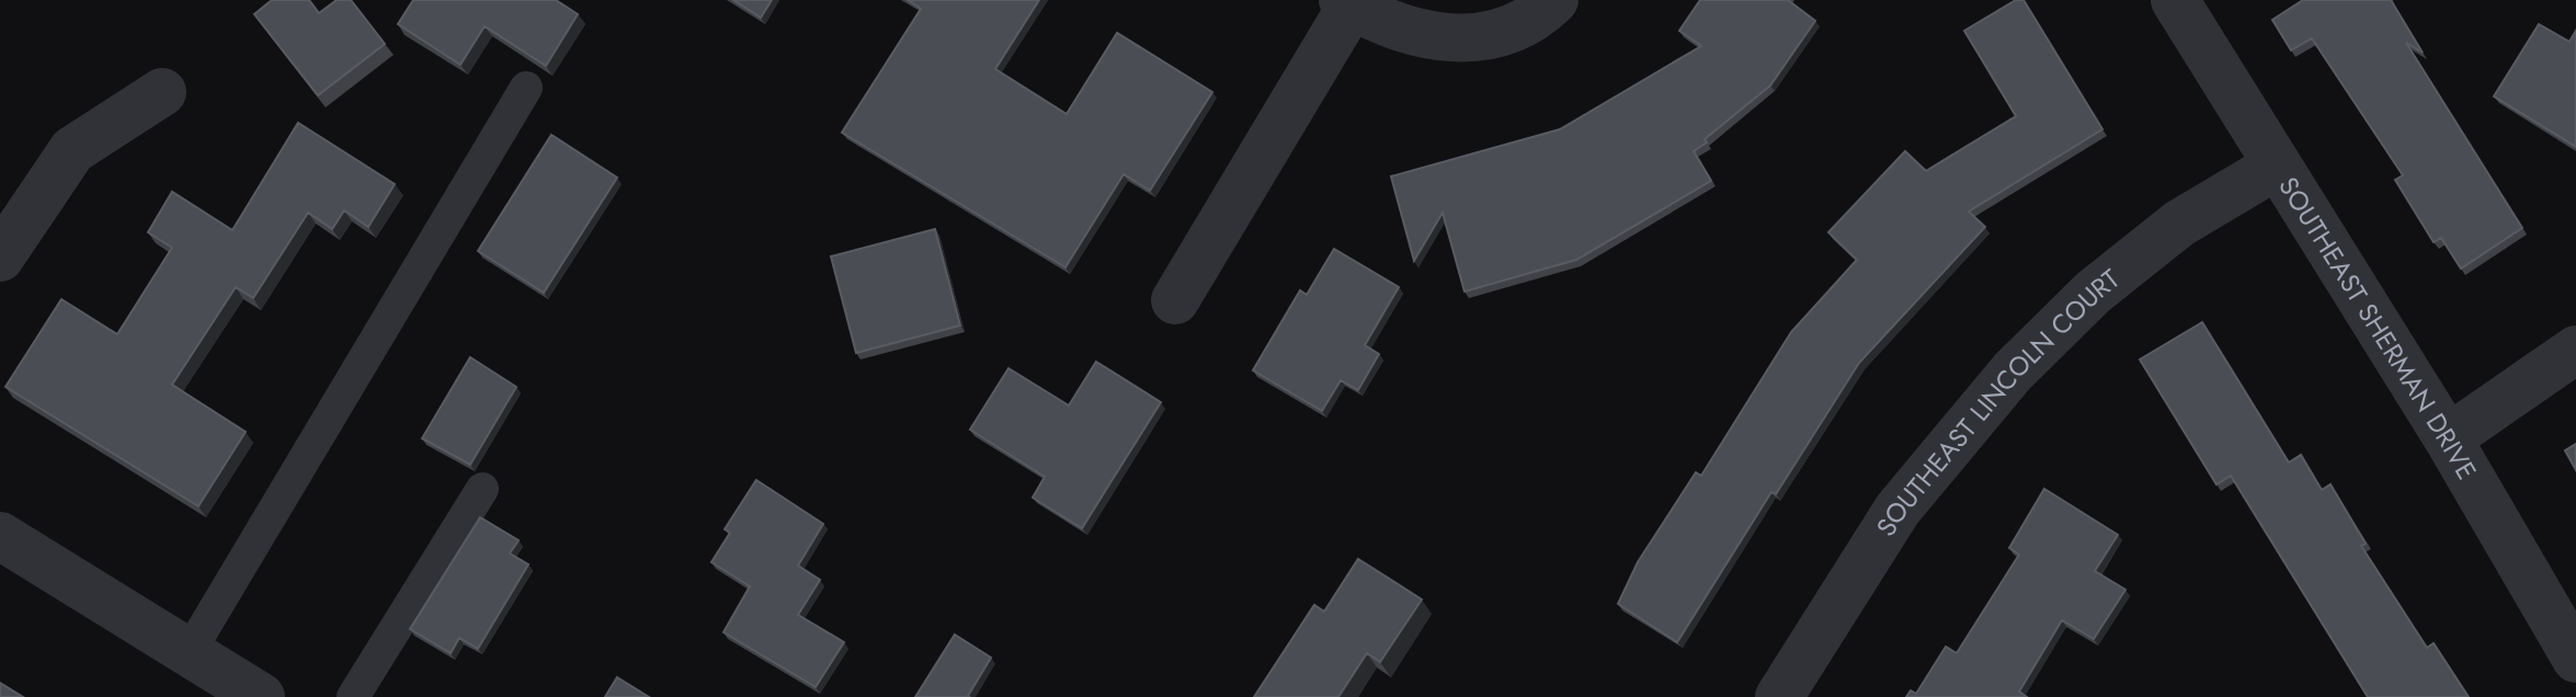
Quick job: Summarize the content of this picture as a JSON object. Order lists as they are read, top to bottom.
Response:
{
  "streets": {
    "street": ["SOUTHEAST SHERMAN DRIVE", "SOUTHEAST LINCOLN COURT"]
  },
  "crossings": [
    ["SOUTHEAST SHERMAN DRIVE", "SOUTHEAST LINCOLN COURT"]
  ]
}
